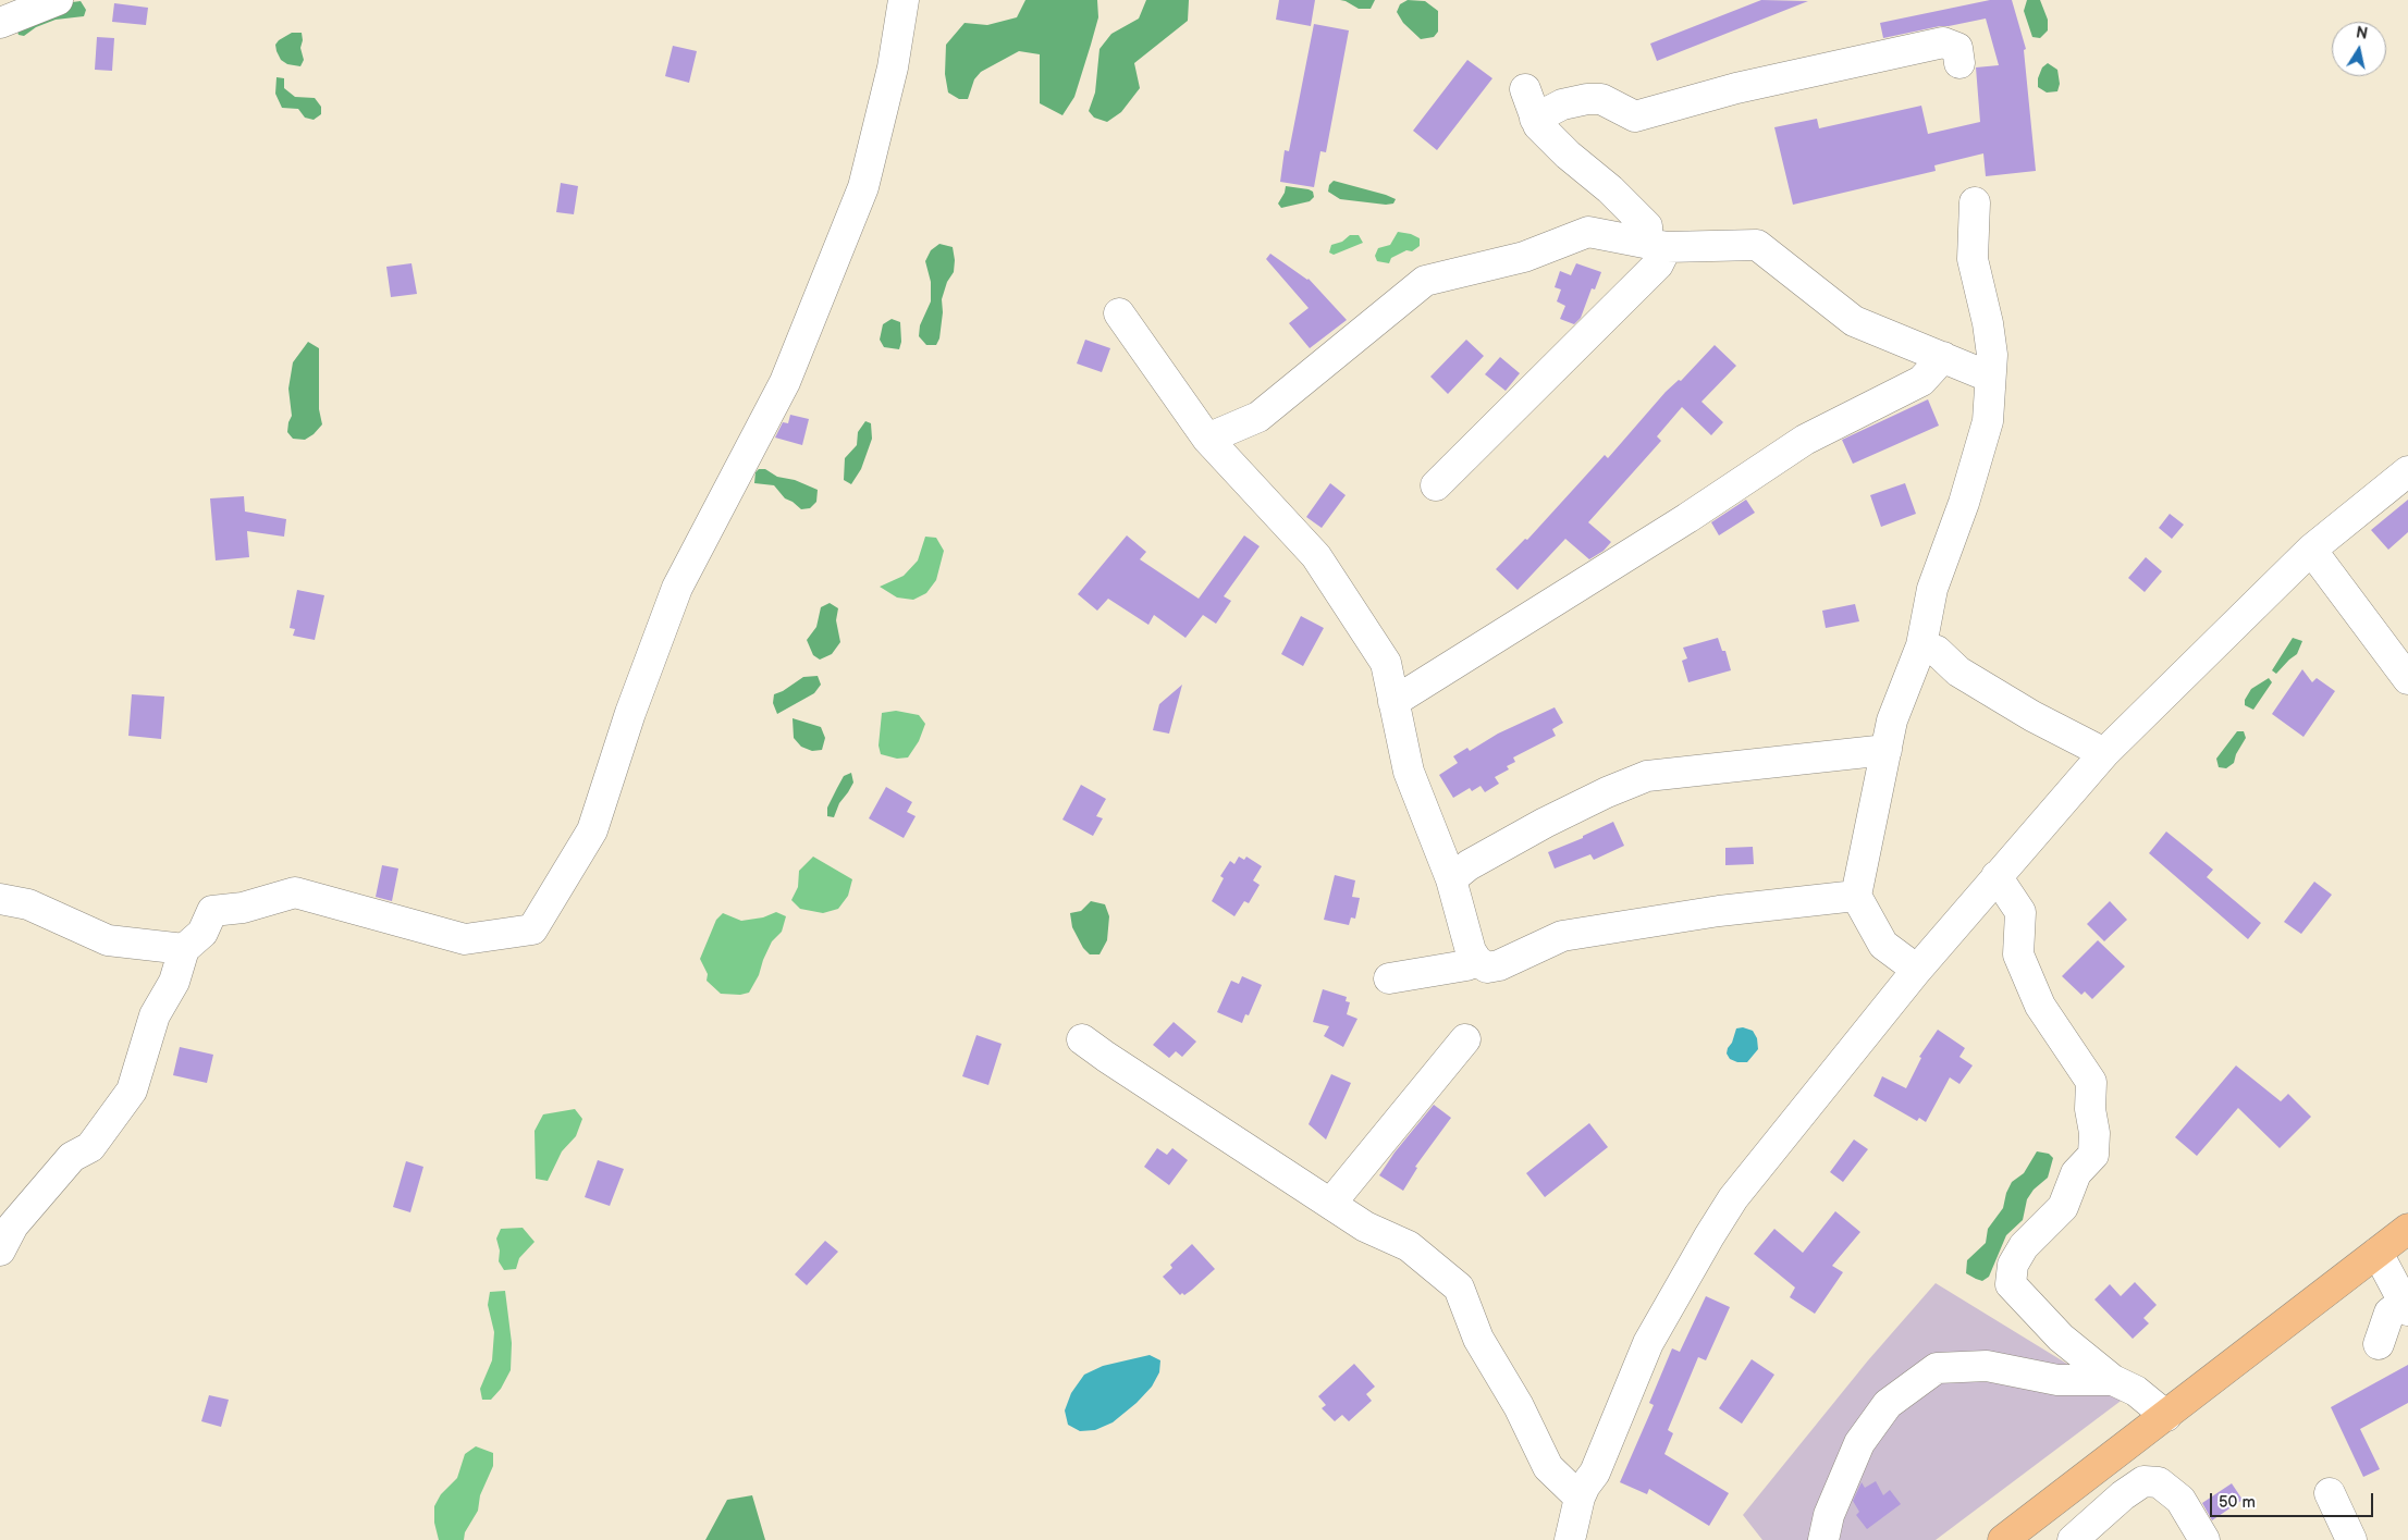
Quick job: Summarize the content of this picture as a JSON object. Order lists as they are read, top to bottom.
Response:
{
  "scale_bar": "50 m",
  "north": "top"
}
